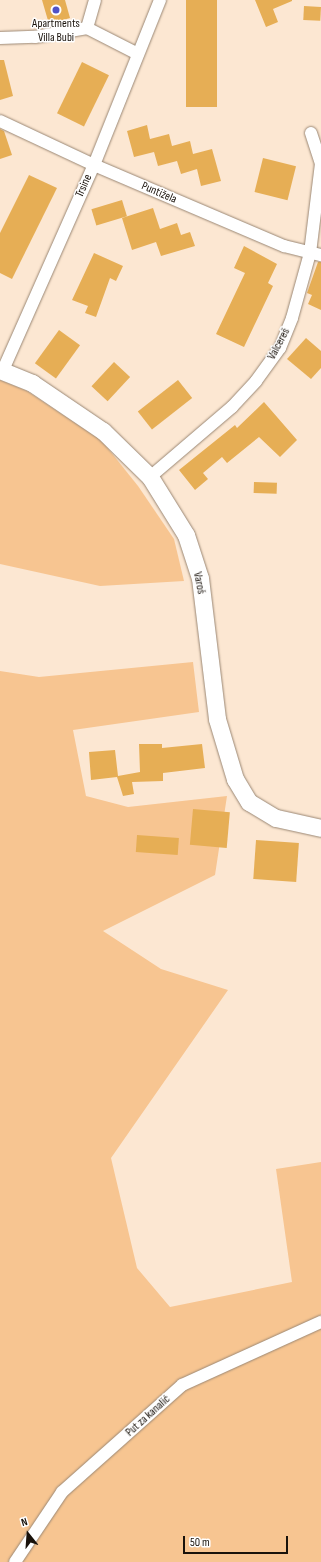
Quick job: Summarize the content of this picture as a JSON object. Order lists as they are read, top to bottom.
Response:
{
  "streets": {
    "main road": ["Varoš"],
    "street": [
      "Trsine",
      "Puntižela",
      "Valcereš",
      "Put za kanalić"
    ]
  },
  "crossings": [
    ["Trsine", "Puntižela"],
    ["Trsine", "Varoš"],
    ["Puntižela", "Valcereš"],
    ["Valcereš", "Varoš"]
  ],
  "places": ["Apartments Villa Bubi"],
  "scale_bar": "50 m",
  "north": "top"
}
